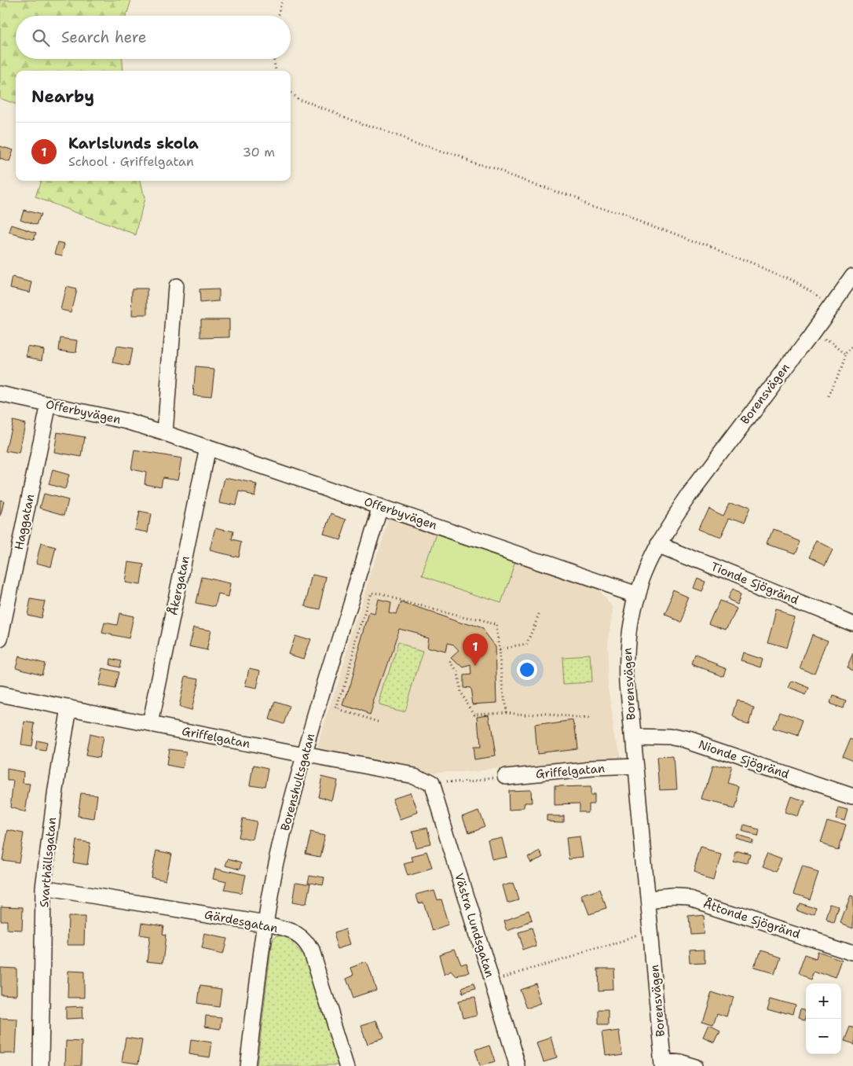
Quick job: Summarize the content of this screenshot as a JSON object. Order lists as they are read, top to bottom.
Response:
{
  "streets": {
    "street": [
      "Borensvägen",
      "Offerbyvägen",
      "Haggatan",
      "Tionde Sjögränd",
      "Åkergatan",
      "Griffelgatan",
      "Nionde Sjögränd",
      "Borenshultsgatan",
      "Svarthällsgatan",
      "Åttonde Sjögränd",
      "Gärdesgatan",
      "Västra Lundsgatan"
    ]
  },
  "crossings": [
    ["Borensvägen", "Offerbyvägen"],
    ["Borensvägen", "Tionde Sjögränd"],
    ["Borensvägen", "Griffelgatan"],
    ["Borensvägen", "Nionde Sjögränd"],
    ["Borensvägen", "Åttonde Sjögränd"],
    ["Offerbyvägen", "Haggatan"],
    ["Offerbyvägen", "Åkergatan"],
    ["Offerbyvägen", "Borenshultsgatan"],
    ["Åkergatan", "Griffelgatan"],
    ["Griffelgatan", "Borenshultsgatan"],
    ["Griffelgatan", "Svarthällsgatan"],
    ["Griffelgatan", "Västra Lundsgatan"],
    ["Borenshultsgatan", "Gärdesgatan"],
    ["Svarthällsgatan", "Gärdesgatan"]
  ],
  "page": {
    "search": "Search here",
    "heading": "Nearby",
    "list": [
      {
        "mark": "1",
        "name": "Karlslunds skola",
        "note": "School · Griffelgatan",
        "value": "30 m"
      }
    ],
    "pins": "1",
    "map_buttons": ["+", "−"]
  }
}
